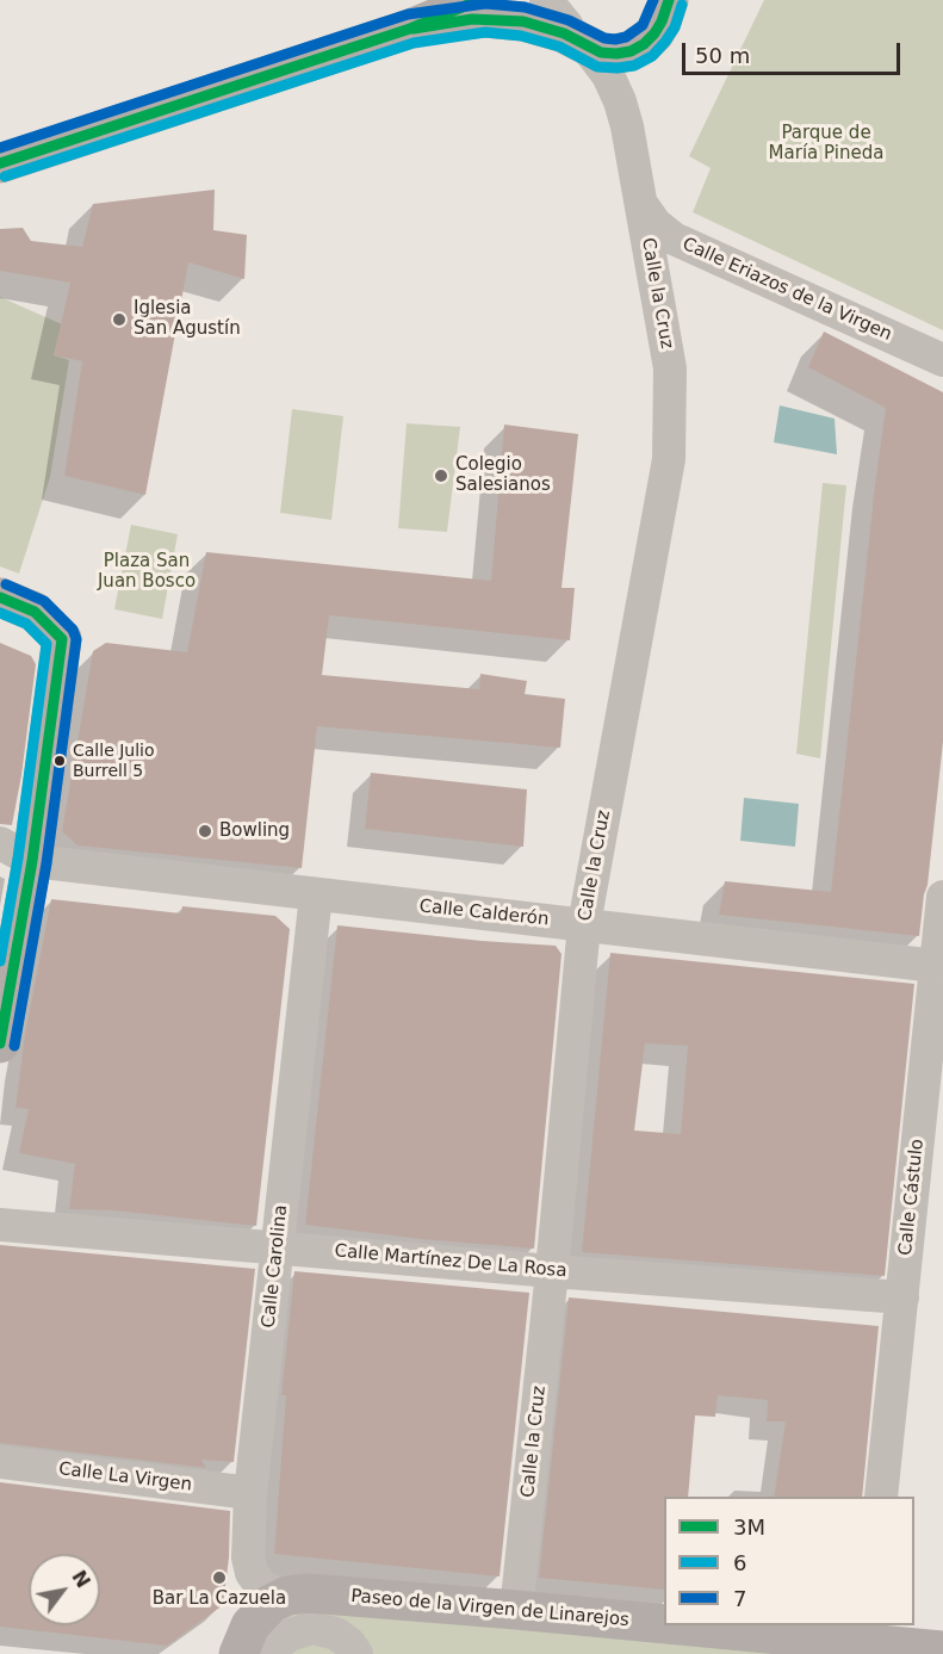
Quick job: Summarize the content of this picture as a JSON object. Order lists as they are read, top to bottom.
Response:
{
  "streets": {
    "main road": ["Paseo de la Virgen de Linarejos"],
    "street": [
      "Calle Eriazos de la Virgen",
      "Calle la Cruz",
      "Calle Calderón",
      "Calle Cástulo",
      "Calle Martínez De La Rosa",
      "Calle Carolina",
      "Calle La Virgen"
    ]
  },
  "crossings": [
    ["Calle Eriazos de la Virgen", "Calle la Cruz"],
    ["Calle la Cruz", "Calle Calderón"],
    ["Calle la Cruz", "Calle Martínez De La Rosa"],
    ["Calle la Cruz", "Paseo de la Virgen de Linarejos"],
    ["Calle Calderón", "Calle Cástulo"],
    ["Calle Calderón", "Calle Carolina"],
    ["Calle Cástulo", "Calle Martínez De La Rosa"],
    ["Calle Martínez De La Rosa", "Calle Carolina"],
    ["Calle Carolina", "Calle La Virgen"],
    ["Calle Carolina", "Paseo de la Virgen de Linarejos"]
  ],
  "parks": ["Parque de María Pineda", "Plaza San Juan Bosco"],
  "places": [
    "Iglesia San Agustín",
    "Colegio Salesianos",
    "Calle Julio Burrell 5",
    "Bowling",
    "Bar La Cazuela"
  ],
  "lines": ["transit line 3M", "transit line 7", "transit line 6"],
  "legend": ["3M", "6", "7"],
  "scale_bar": "50 m",
  "north": "top right"
}
